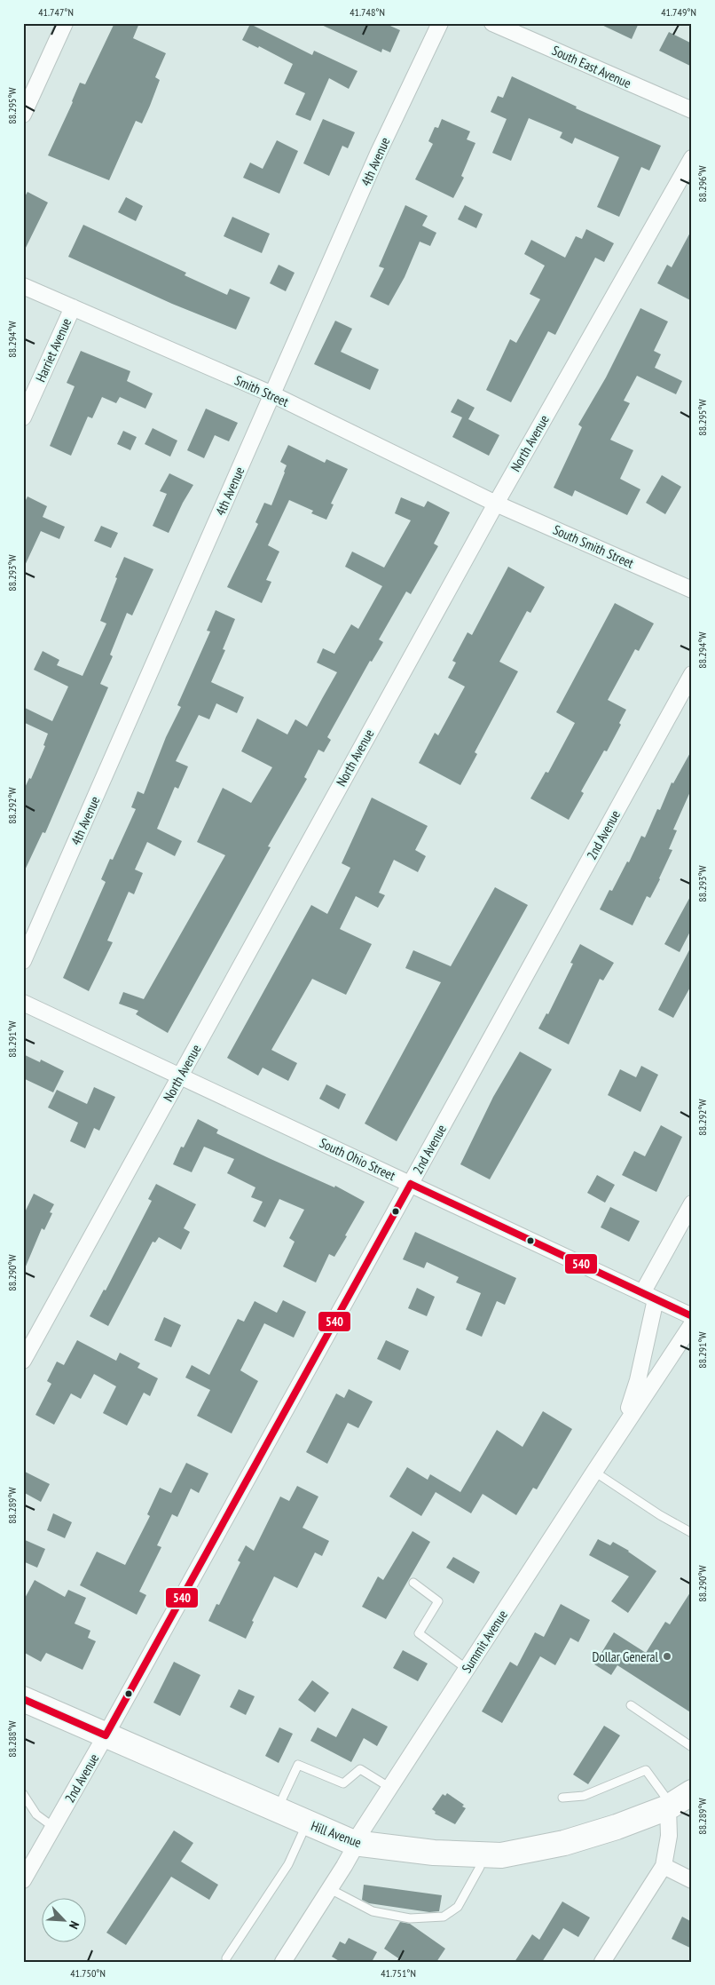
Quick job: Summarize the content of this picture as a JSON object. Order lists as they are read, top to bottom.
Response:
{
  "streets": {
    "main road": ["Hill Avenue"],
    "street": [
      "South East Avenue",
      "4th Avenue",
      "Harriet Avenue",
      "Smith Street",
      "North Avenue",
      "South Smith Street",
      "2nd Avenue",
      "South Ohio Street",
      "Summit Avenue"
    ]
  },
  "crossings": [
    ["4th Avenue", "Smith Street"],
    ["Harriet Avenue", "Smith Street"],
    ["Smith Street", "North Avenue"],
    ["Smith Street", "South Smith Street"],
    ["North Avenue", "South Smith Street"],
    ["North Avenue", "South Ohio Street"],
    ["2nd Avenue", "South Ohio Street"],
    ["2nd Avenue", "Hill Avenue"],
    ["Summit Avenue", "Hill Avenue"]
  ],
  "places": ["Dollar General"],
  "lines": ["transit line 540"],
  "north": "bottom right",
  "coordinates": [
    "41.747°N",
    "41.748°N",
    "41.749°N",
    "88.295°W",
    "88.296°W",
    "88.294°W",
    "88.293°W",
    "88.292°W",
    "88.291°W",
    "88.290°W",
    "88.289°W",
    "88.288°W",
    "41.750°N",
    "41.751°N"
  ]
}
